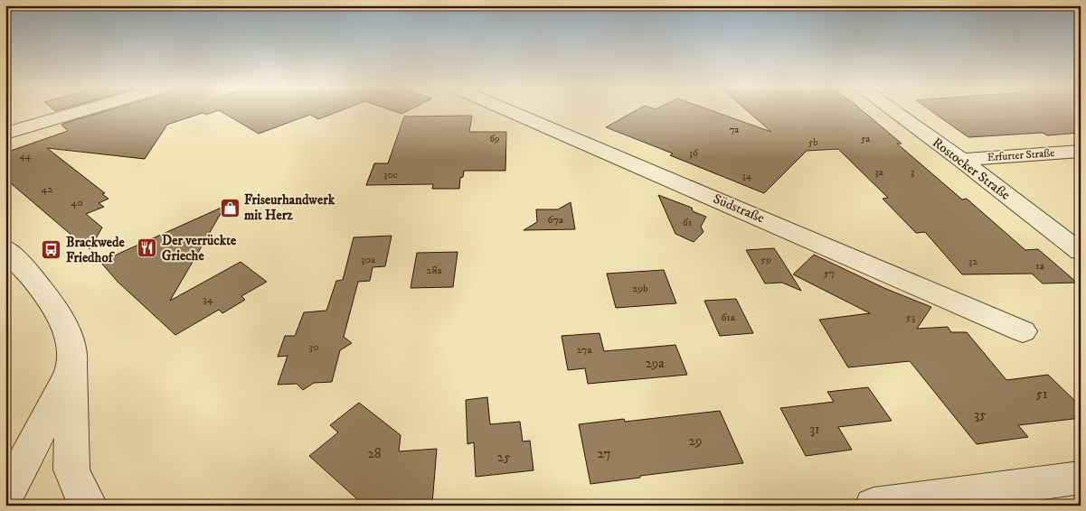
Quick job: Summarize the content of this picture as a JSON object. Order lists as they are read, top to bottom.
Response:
{
  "streets": {
    "street": ["Erfurter Straße", "Rostocker Straße", "Südstraße"]
  },
  "crossings": [
    ["Erfurter Straße", "Rostocker Straße"]
  ],
  "places": {
    "shop": ["Friseurhandwerk mit Herz"],
    "restaurant": ["Der verrückte Grieche"],
    "bus stop": ["Brackwede Friedhof"]
  },
  "house_numbers": [
    "7a",
    "69",
    "5a",
    "5b",
    "36",
    "44",
    "3a",
    "3",
    "30c",
    "34",
    "42",
    "40",
    "67a",
    "61",
    "30a",
    "59",
    "32",
    "1a",
    "28a",
    "57",
    "29b",
    "34",
    "61a",
    "53",
    "30",
    "27a",
    "29a",
    "51",
    "35",
    "31",
    "29",
    "28",
    "27",
    "25"
  ]
}
